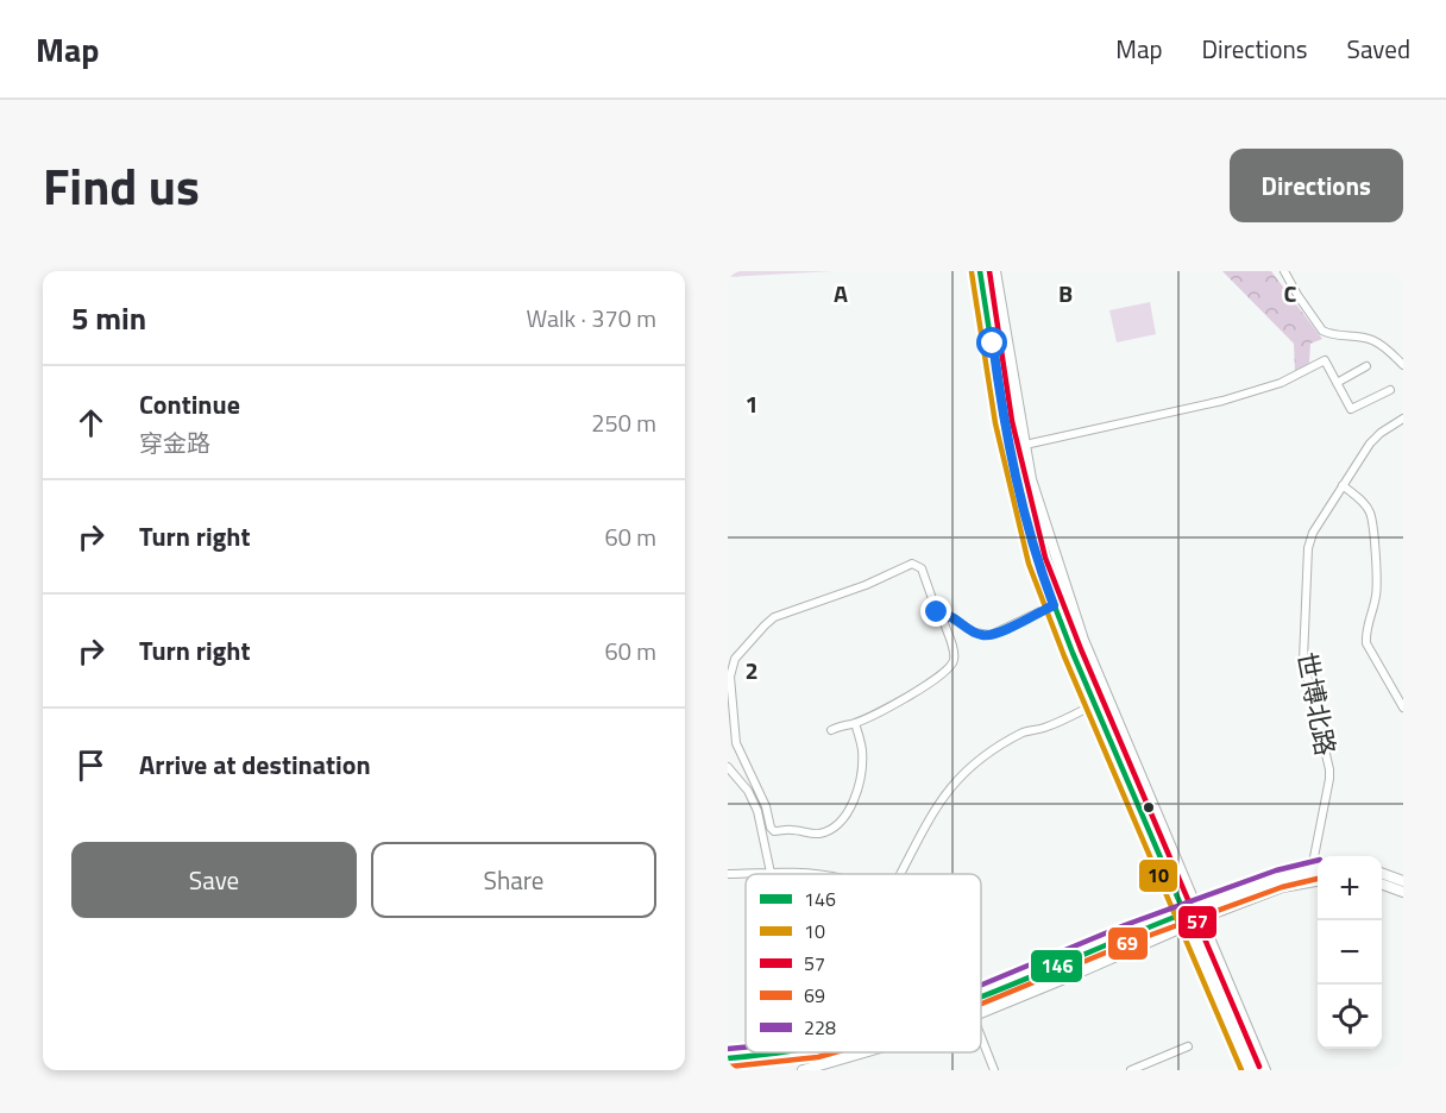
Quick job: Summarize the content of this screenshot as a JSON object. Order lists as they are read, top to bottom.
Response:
{
  "streets": {
    "street": ["世博北路"]
  },
  "lines": [
    "transit line 146",
    "transit line 57",
    "transit line 10",
    "transit line 228",
    "transit line 69"
  ],
  "legend": [
    "146",
    "10",
    "57",
    "69",
    "228"
  ],
  "page": {
    "header": "Map",
    "nav": ["Map", "Directions", "Saved"],
    "title": "Find us",
    "buttons": [
      "Directions",
      ["Save", "Share"]
    ],
    "heading": ["5 min", "Walk · 370 m"],
    "list": [
      ["Continue", "穿金路", "250 m"],
      ["Turn right", "60 m"],
      ["Turn right", "60 m"],
      "Arrive at destination"
    ],
    "map_buttons": ["+", "−"]
  },
  "grid": {
    "columns": ["A", "B", "C"],
    "rows": ["1", "2"]
  }
}
